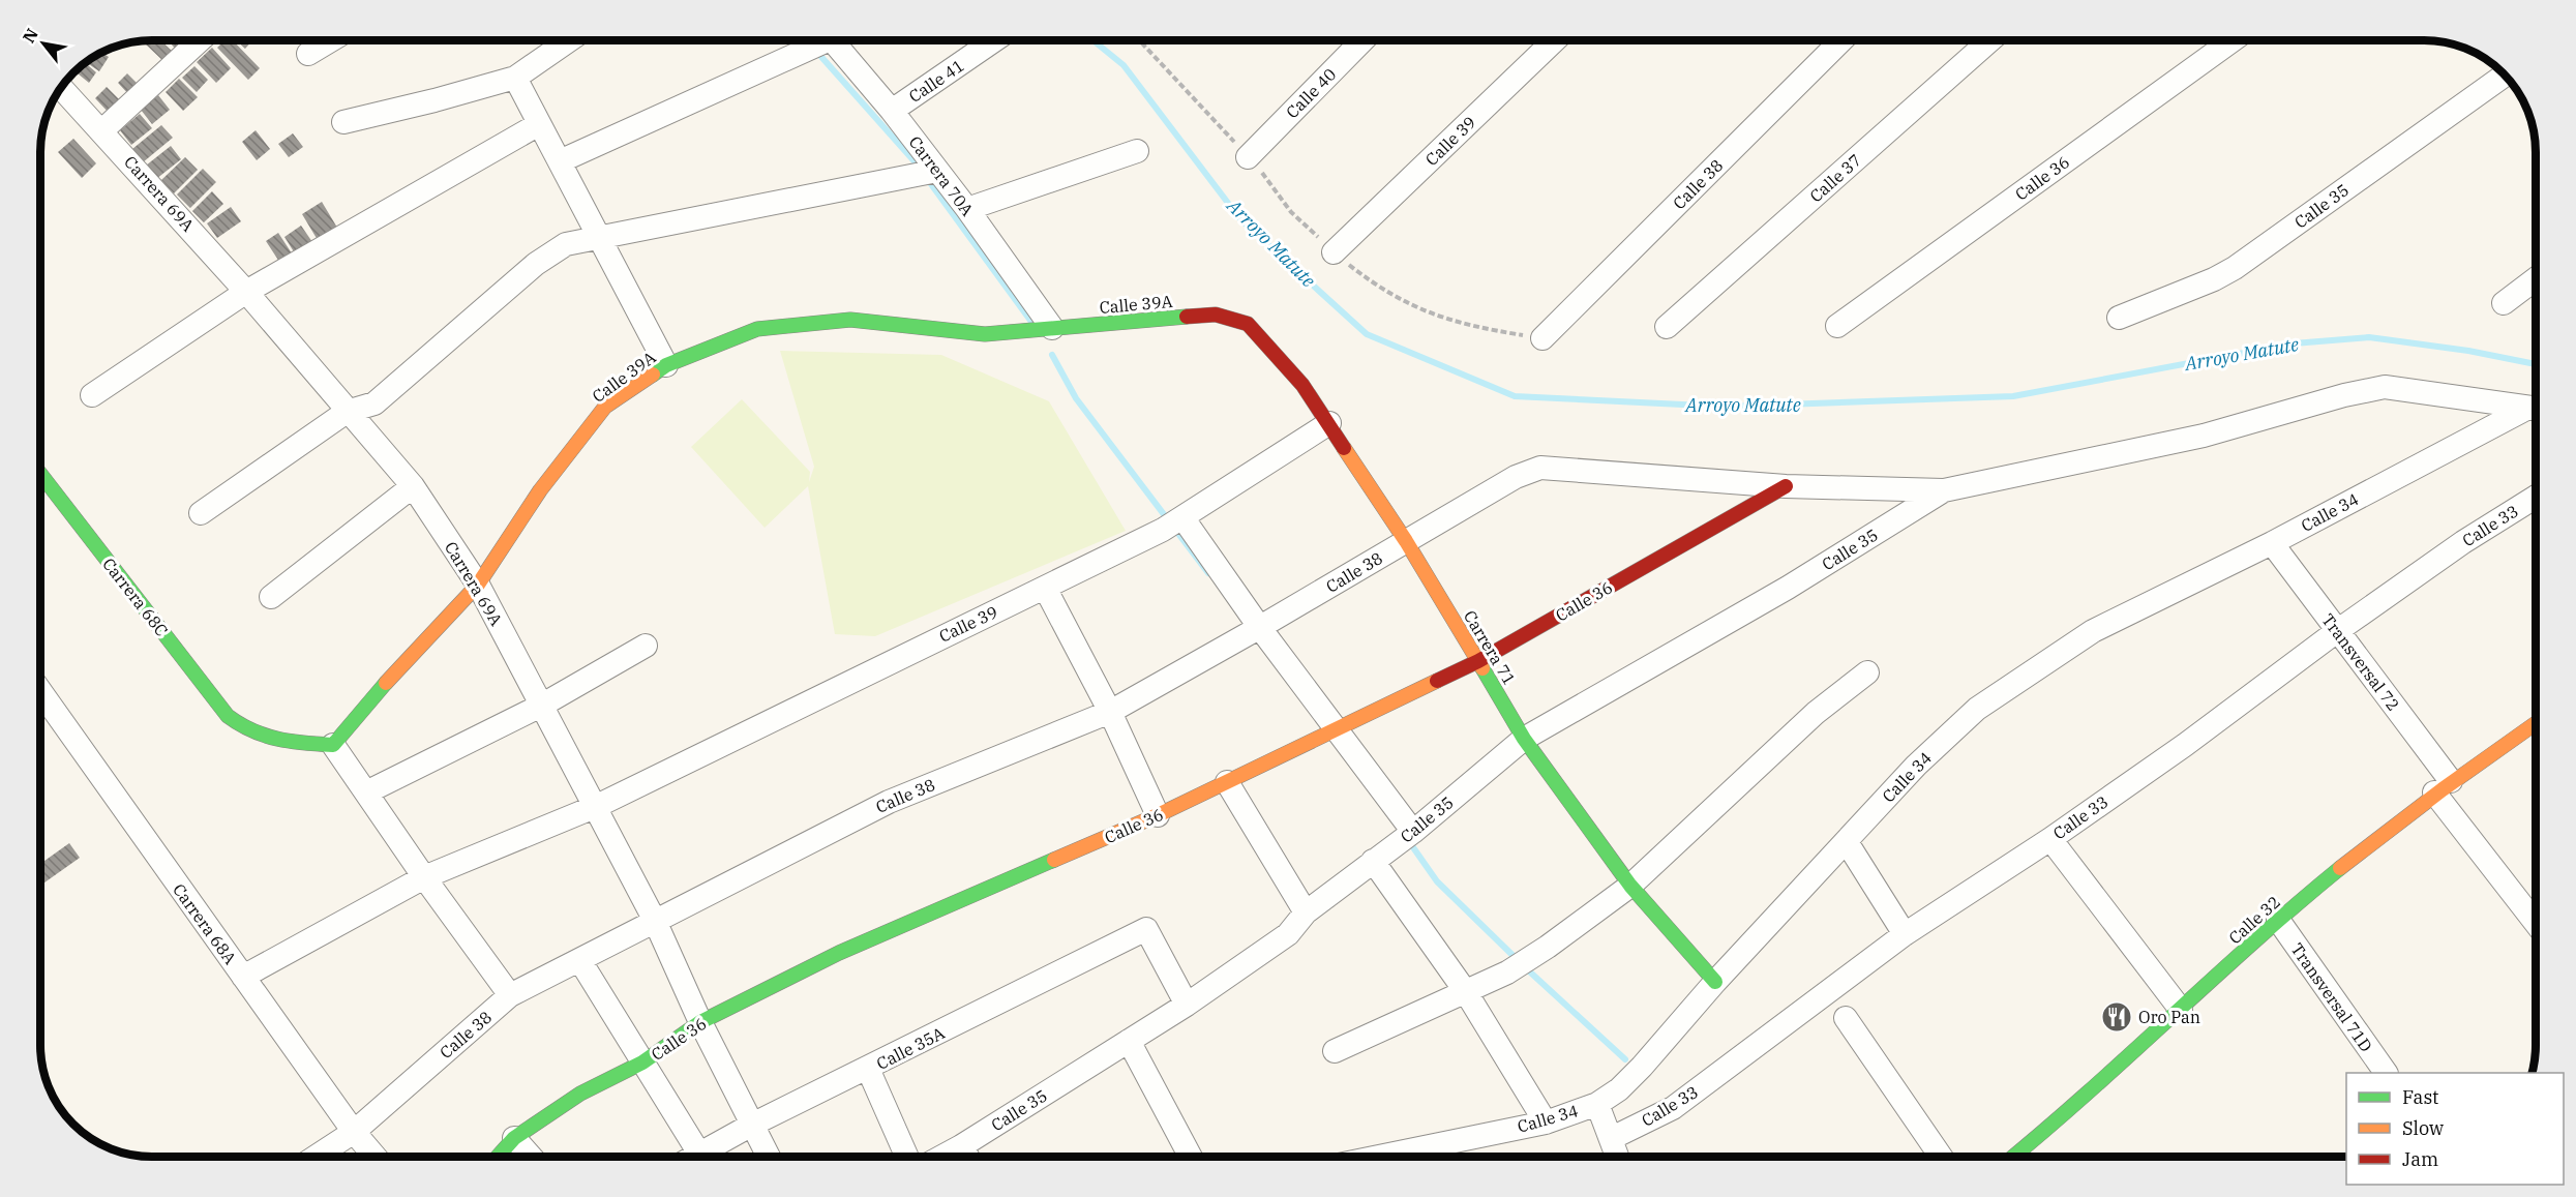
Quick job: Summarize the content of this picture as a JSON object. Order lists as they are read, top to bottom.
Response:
{
  "streets": {
    "street": [
      "Calle 41",
      "Calle 40",
      "Calle 39",
      "Carrera 70A",
      "Calle 37",
      "Calle 36",
      "Calle 38",
      "Carrera 69A",
      "Calle 35",
      "Calle 39A",
      "Calle 34",
      "Calle 33",
      "Carrera 68C",
      "Carrera 71",
      "Transversal 72",
      "Calle 32",
      "Carrera 68A",
      "Transversal 71D",
      "Calle 35A"
    ]
  },
  "crossings": [
    ["Calle 41", "Carrera 70A"],
    ["Calle 39", "Carrera 69A"],
    ["Calle 39", "Carrera 71"],
    ["Calle 39", "Carrera 68A"],
    ["Carrera 70A", "Calle 39A"],
    ["Calle 36", "Calle 38"],
    ["Calle 36", "Carrera 69A"],
    ["Calle 36", "Carrera 71"],
    ["Calle 38", "Carrera 69A"],
    ["Calle 38", "Carrera 71"],
    ["Calle 38", "Carrera 68A"],
    ["Carrera 69A", "Calle 39A"],
    ["Carrera 69A", "Calle 35A"],
    ["Calle 35", "Carrera 71"],
    ["Calle 35", "Calle 35A"],
    ["Calle 39A", "Carrera 68C"],
    ["Calle 39A", "Carrera 71"],
    ["Calle 34", "Carrera 71"],
    ["Calle 34", "Transversal 72"],
    ["Calle 33", "Transversal 72"],
    ["Transversal 72", "Calle 32"],
    ["Calle 32", "Transversal 71D"]
  ],
  "water": ["Arroyo Matute"],
  "places": {
    "restaurant": ["Oro Pan"]
  },
  "legend": ["Fast", "Slow", "Jam"],
  "north": "top left"
}
